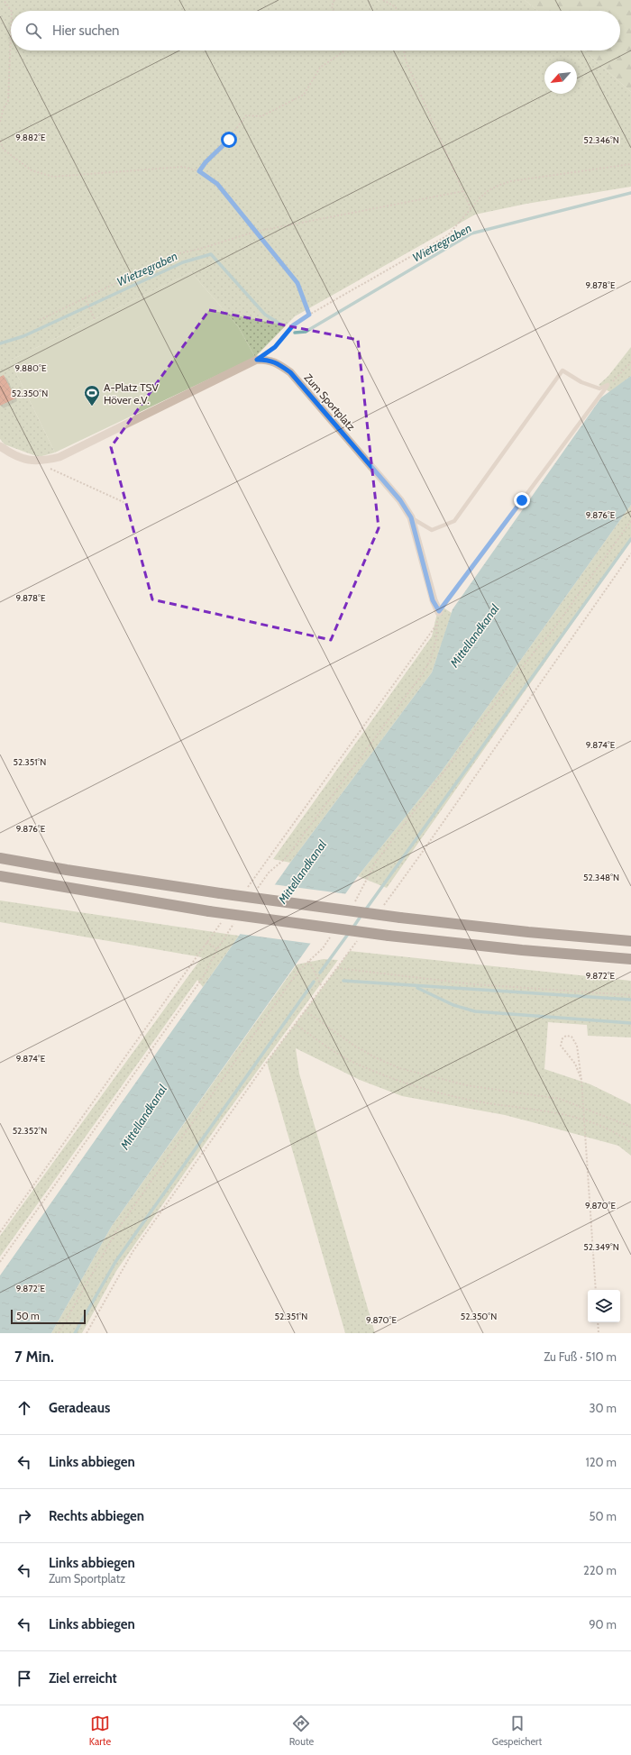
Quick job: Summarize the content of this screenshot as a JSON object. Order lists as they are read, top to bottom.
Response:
{
  "streets": {
    "street": ["Zum Sportplatz"]
  },
  "water": ["Wietzegraben", "Mittellandkanal"],
  "places": {
    "sports": ["A-Platz TSV Höver e.V."]
  },
  "scale_bar": "50 m",
  "north": "bottom left",
  "page": {
    "search": "Hier suchen",
    "scale": "50 m",
    "heading": ["7 Min.", "Zu Fuß · 510 m"],
    "list": [
      ["Geradeaus", "30 m"],
      ["Links abbiegen", "120 m"],
      ["Rechts abbiegen", "50 m"],
      ["Links abbiegen", "Zum Sportplatz", "220 m"],
      ["Links abbiegen", "90 m"],
      "Ziel erreicht"
    ],
    "nav": ["Karte", "Route", "Gespeichert"]
  },
  "coordinates": [
    "9.882°E",
    "52.346°N",
    "9.878°E",
    "9.880°E",
    "52.350°N",
    "9.876°E",
    "9.874°E",
    "52.351°N",
    "52.348°N",
    "9.872°E",
    "52.352°N",
    "9.870°E",
    "52.349°N"
  ]
}
